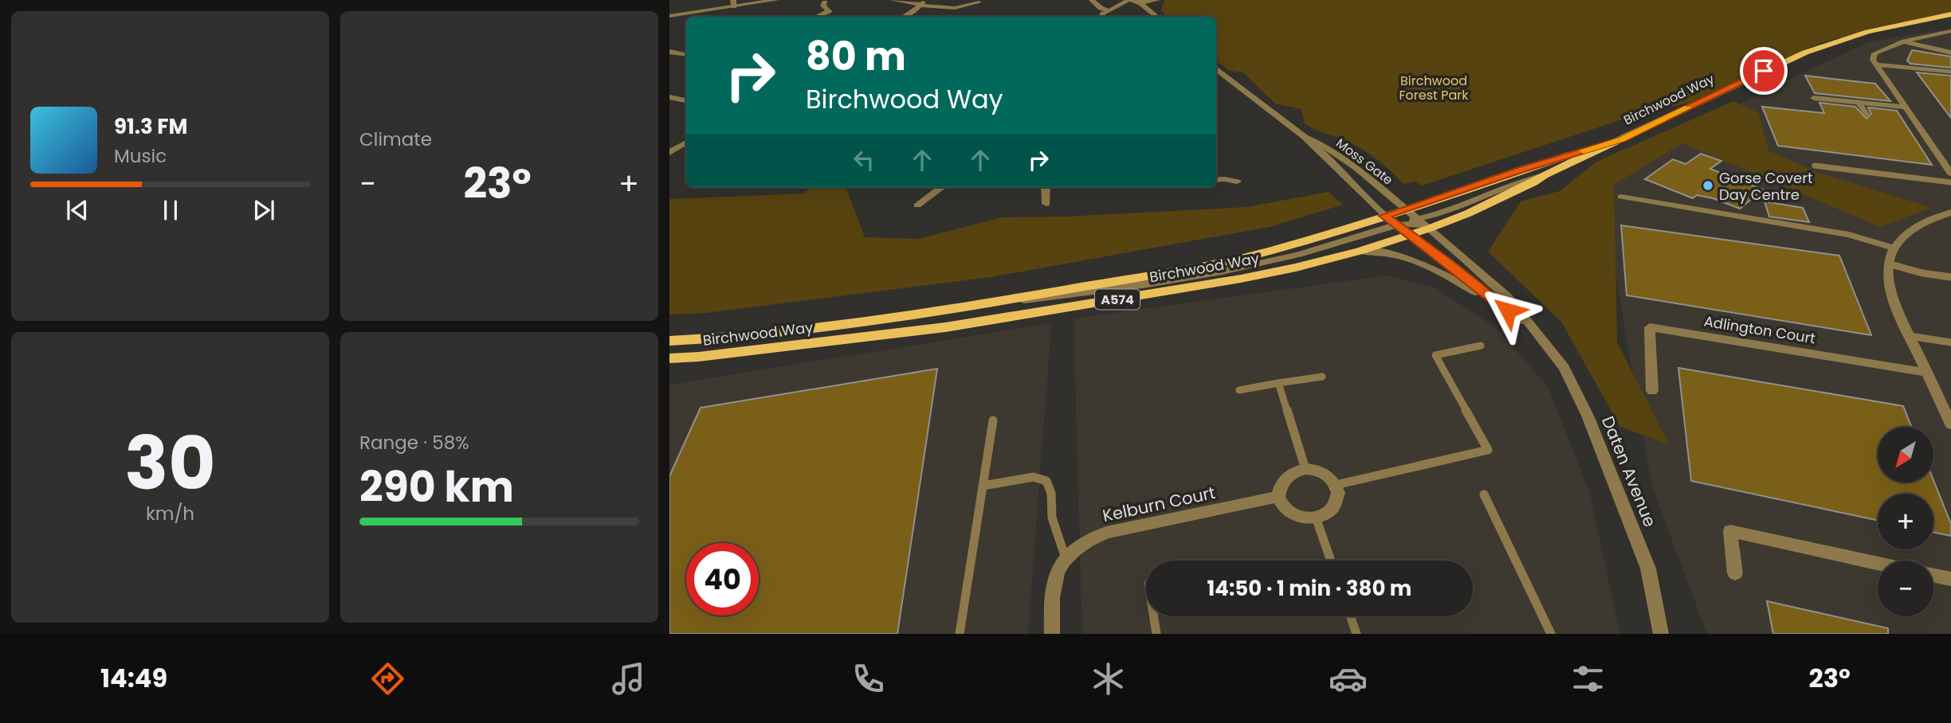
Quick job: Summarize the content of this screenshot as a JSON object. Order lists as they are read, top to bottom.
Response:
{
  "streets": {
    "main road": ["Birchwood Way", "A574"],
    "street": [
      "Moss Gate",
      "Adlington Court",
      "Daten Avenue",
      "Kelburn Court"
    ]
  },
  "crossings": [
    ["Birchwood Way", "Moss Gate"],
    ["Birchwood Way", "A574"],
    ["Birchwood Way", "Daten Avenue"],
    ["Moss Gate", "A574"],
    ["Moss Gate", "Daten Avenue"],
    ["A574", "Daten Avenue"]
  ],
  "parks": ["Birchwood Forest Park"],
  "places": ["Gorse Covert Day Centre"],
  "north": "bottom left",
  "page": {
    "tile": [
      "Climate",
      ["30", "km/h"],
      ["Range · 58%", "290 km"]
    ],
    "turn": ["80 m", "Birchwood Way"],
    "song": ["91.3 FM", "Music"],
    "heat": ["−", "23°", "+"],
    "map_buttons": ["+", "−"],
    "limit": "40",
    "trip": "14:50 · 1 min · 380 m",
    "tabs": ["14:49", "23°"]
  }
}
